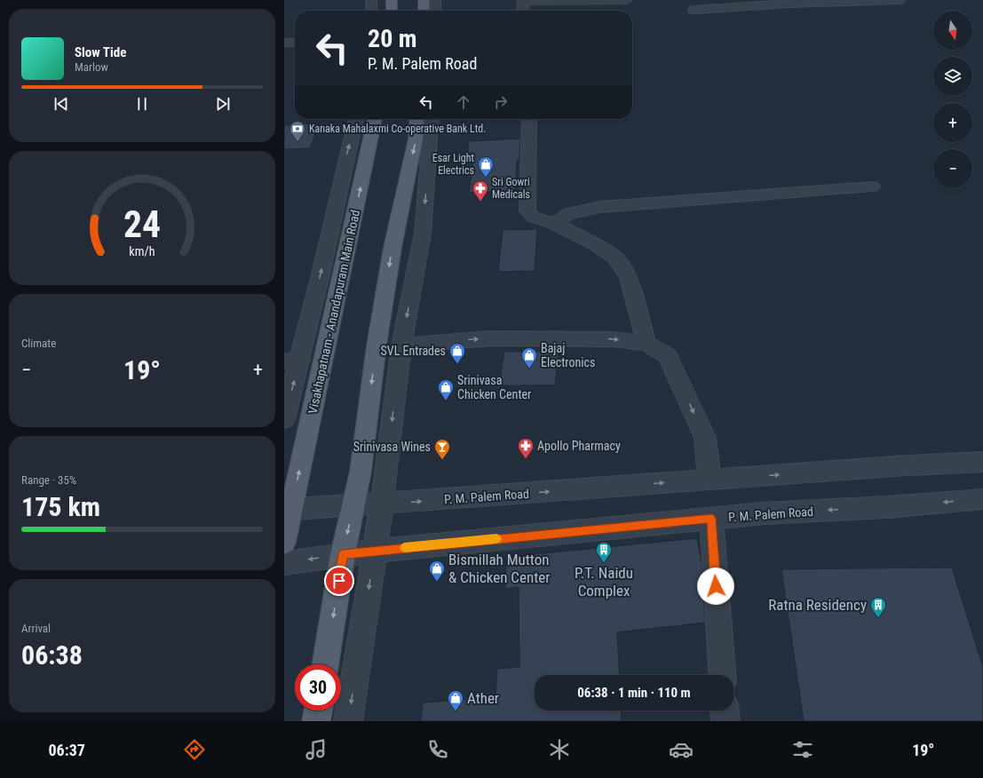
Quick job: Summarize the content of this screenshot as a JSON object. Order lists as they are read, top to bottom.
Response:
{
  "streets": {
    "main road": ["Visakhapatnam - Anandapuram Main Road"],
    "street": ["P. M. Palem Road"]
  },
  "crossings": [
    ["Visakhapatnam - Anandapuram Main Road", "P. M. Palem Road"]
  ],
  "places": {
    "bank": ["Kanaka Mahalaxmi Co-operative Bank Ltd."],
    "shop": [
      "Esar Light Electrics",
      "SVL Entrades",
      "Bajaj Electronics",
      "Srinivasa Chicken Center",
      "Bismillah Mutton & Chicken Center",
      "Ather"
    ],
    "pharmacy": ["Sri Gowri Medicals", "Apollo Pharmacy"],
    "bar": ["Srinivasa Wines"],
    "building": ["P.T. Naidu Complex", "Ratna Residency"]
  },
  "north": "bottom",
  "page": {
    "map_buttons": ["+", "−"],
    "turn": ["20 m", "P. M. Palem Road"],
    "song": ["Slow Tide", "Marlow"],
    "tile": [
      "Climate",
      ["Range · 35%", "175 km"],
      ["Arrival", "06:38"]
    ],
    "heat": ["−", "19°", "+"],
    "limit": "30",
    "trip": "06:38 · 1 min · 110 m",
    "tabs": ["06:37", "19°"],
    "gauge": ["24", "km/h"]
  }
}
